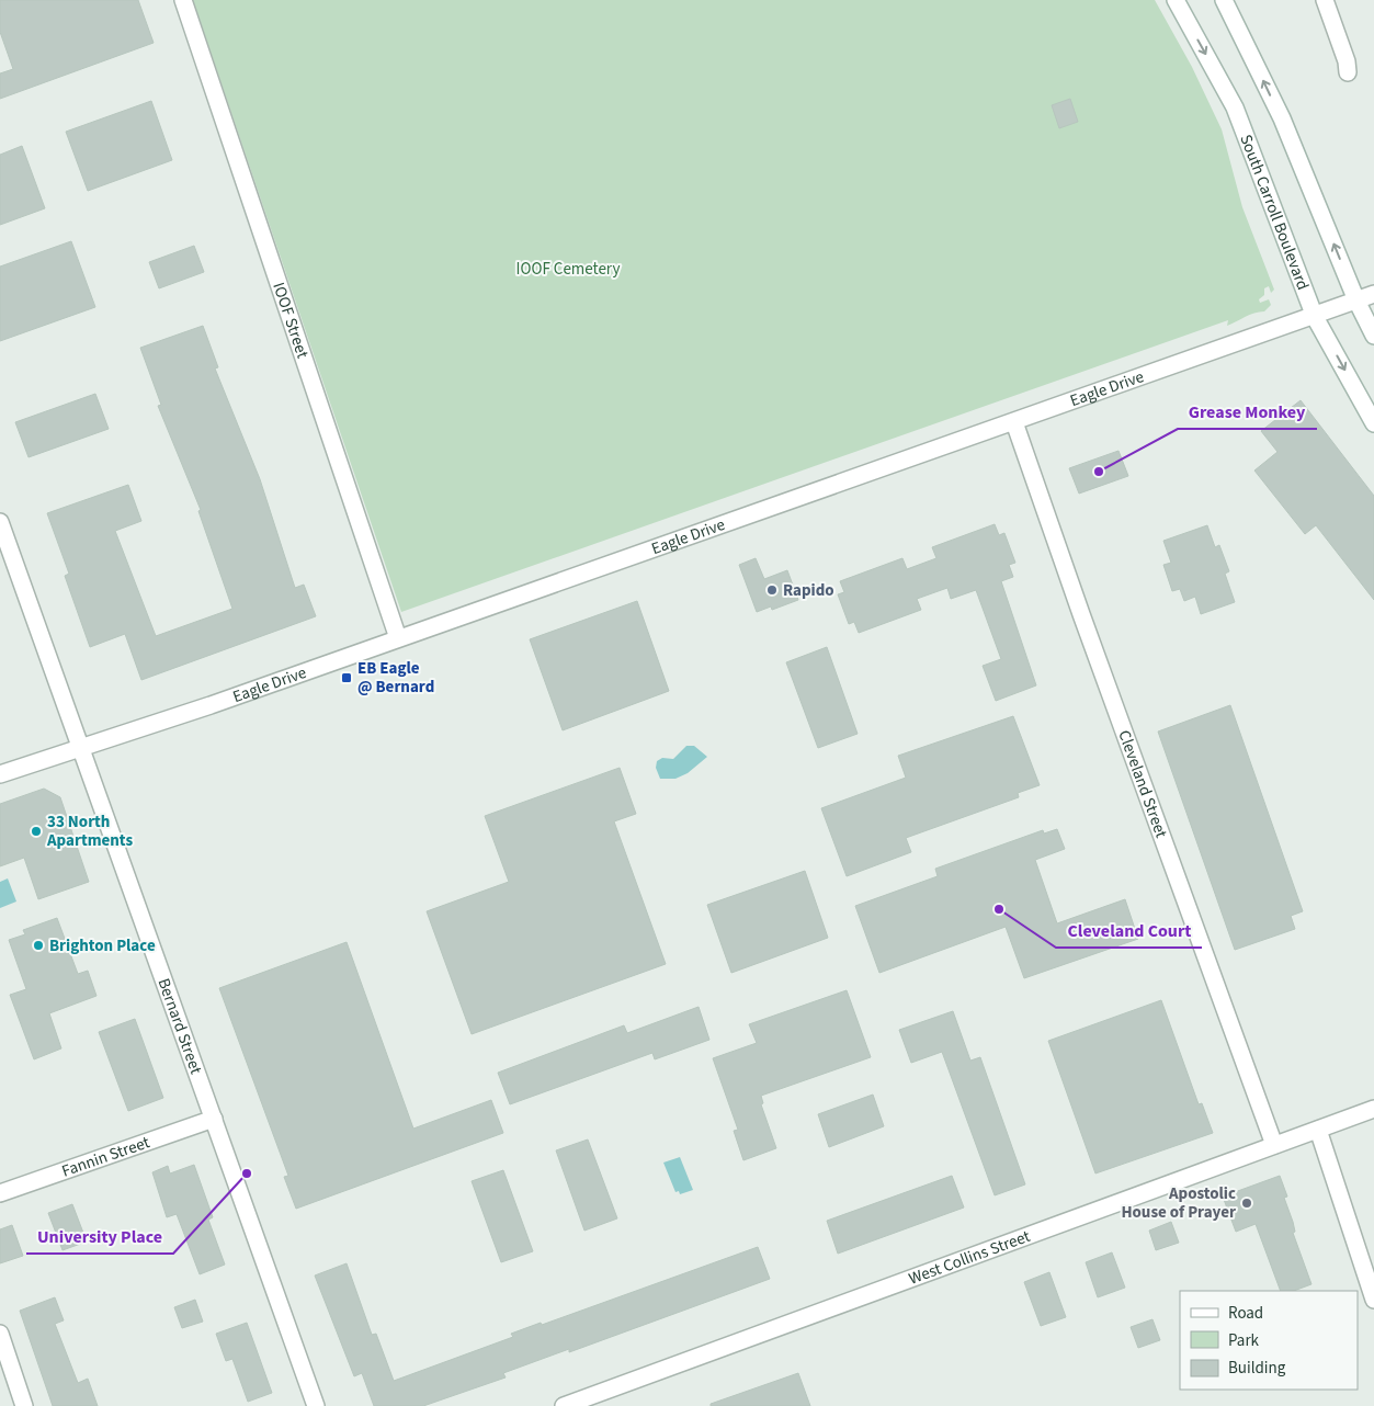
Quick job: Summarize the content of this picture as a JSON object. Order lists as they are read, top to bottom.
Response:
{
  "streets": {
    "street": [
      "South Carroll Boulevard",
      "IOOF Street",
      "Eagle Drive",
      "Cleveland Street",
      "Bernard Street",
      "Fannin Street",
      "West Collins Street"
    ]
  },
  "crossings": [
    ["South Carroll Boulevard", "Eagle Drive"],
    ["IOOF Street", "Eagle Drive"],
    ["Eagle Drive", "Cleveland Street"],
    ["Eagle Drive", "Bernard Street"],
    ["Cleveland Street", "West Collins Street"],
    ["Bernard Street", "Fannin Street"]
  ],
  "parks": ["IOOF Cemetery"],
  "places": {
    "other": [
      "Grease Monkey",
      "Rapido",
      "33 North Apartments",
      "Cleveland Court",
      "Brighton Place",
      "University Place",
      "Apostolic House of Prayer"
    ],
    "transit": ["EB Eagle @ Bernard"]
  },
  "legend": ["Road", "Park", "Building"]
}
